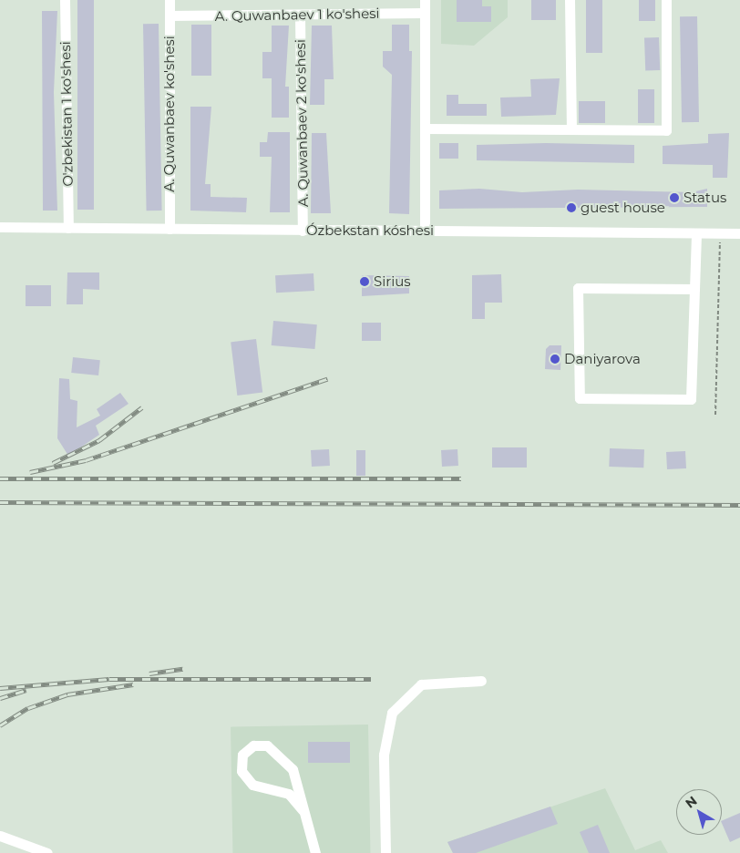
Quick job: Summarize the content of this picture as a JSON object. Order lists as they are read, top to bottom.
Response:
{
  "streets": {
    "street": [
      "A. Quwanbaev 1 ko'shesi",
      "O'zbekistan 1 ko'shesi",
      "A. Quwanbaev ko'shesi",
      "A. Quwanbaev 2 ko'shesi",
      "Ózbekstan kóshesi"
    ]
  },
  "crossings": [
    ["A. Quwanbaev 1 ko'shesi", "A. Quwanbaev ko'shesi"],
    ["A. Quwanbaev 1 ko'shesi", "A. Quwanbaev 2 ko'shesi"],
    ["O'zbekistan 1 ko'shesi", "Ózbekstan kóshesi"],
    ["A. Quwanbaev ko'shesi", "Ózbekstan kóshesi"],
    ["A. Quwanbaev 2 ko'shesi", "Ózbekstan kóshesi"]
  ],
  "places": [
    "Status",
    "guest house",
    "Sirius",
    "Daniyarova"
  ],
  "north": "top left"
}
